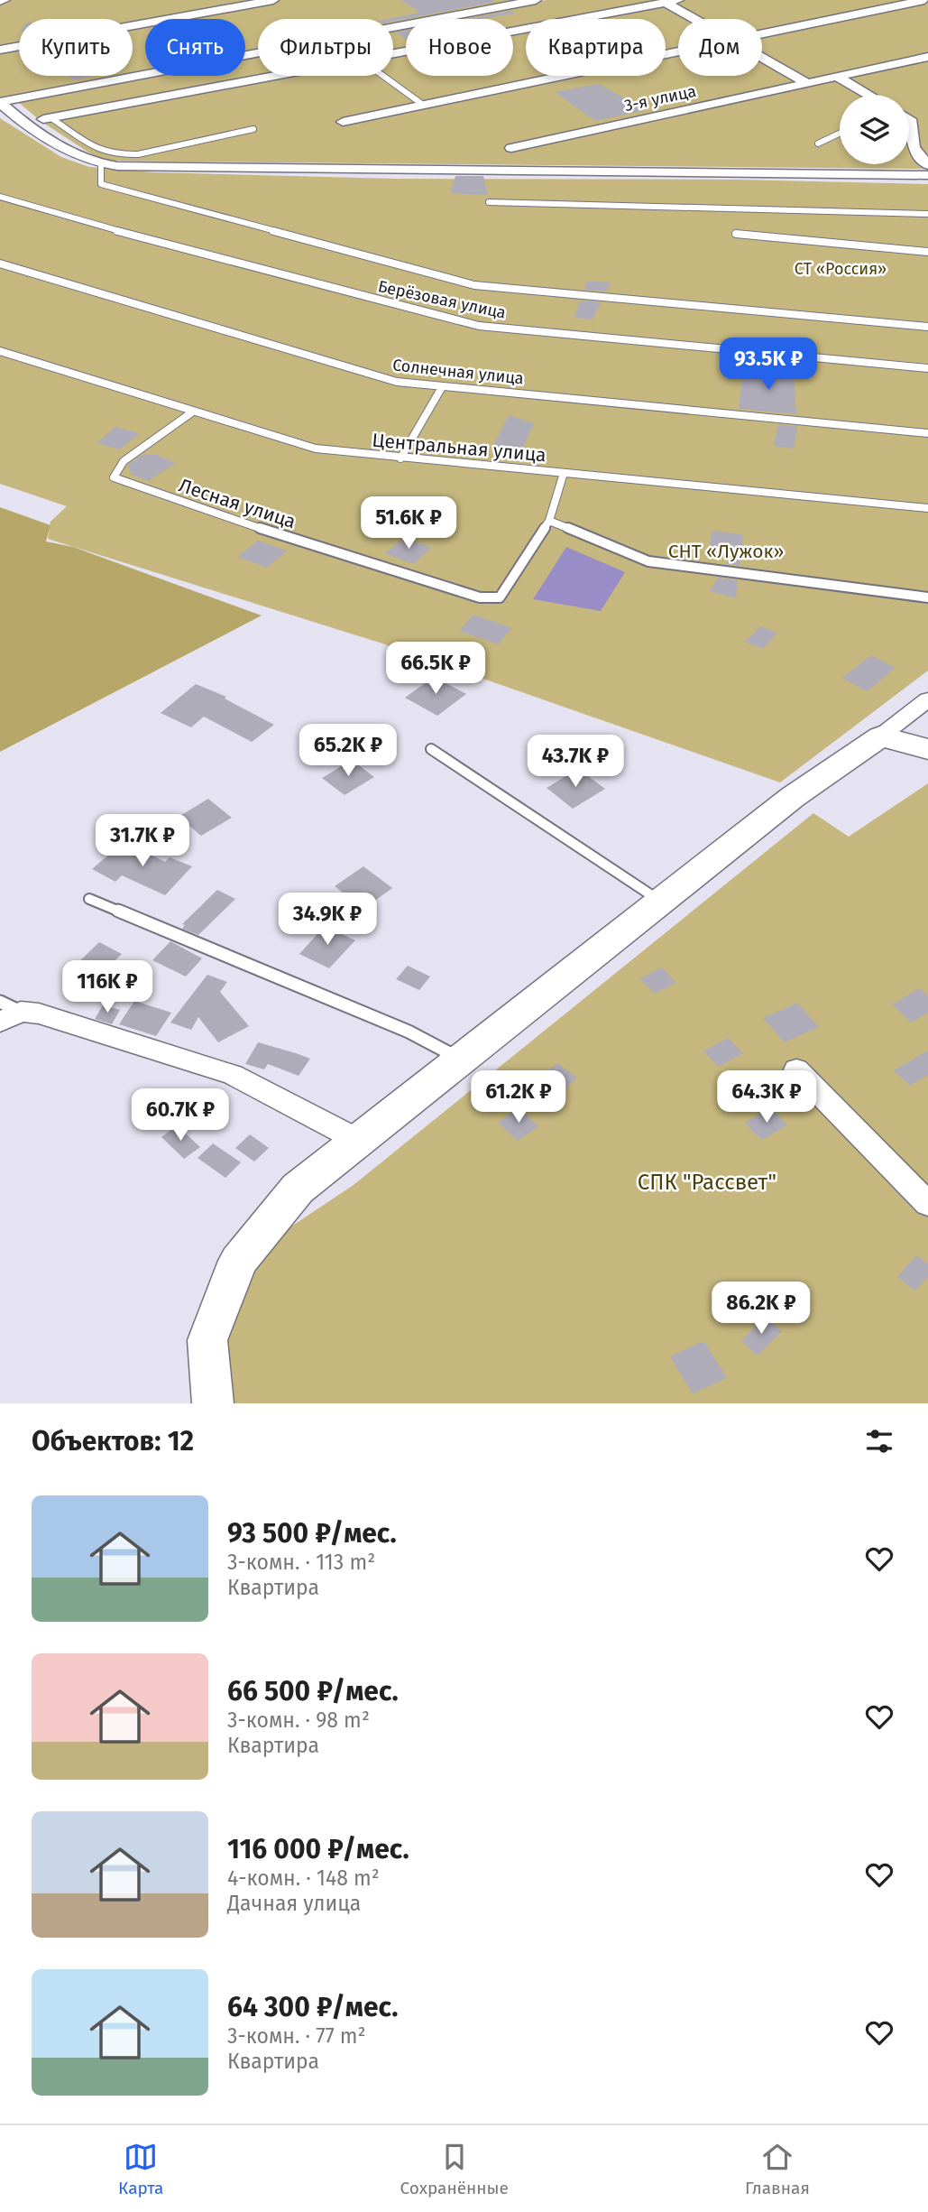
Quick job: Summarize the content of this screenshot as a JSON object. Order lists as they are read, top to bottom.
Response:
{
  "streets": {
    "street": ["3-я улица"],
    "lane": [
      "Берёзовая улица",
      "Солнечная улица",
      "Центральная улица",
      "Лесная улица"
    ]
  },
  "crossings": [
    ["Центральная улица", "Лесная улица"]
  ],
  "parks": ["СТ «Россия»", "СНТ «Лужок»", "СПК \"Рассвет\""],
  "page": {
    "chip": [
      "Купить",
      "Снять",
      "Фильтры",
      "Новое",
      "Квартира",
      "Дом"
    ],
    "price": [
      "93.5K ₽",
      "51.6K ₽",
      "66.5K ₽",
      "65.2K ₽",
      "43.7K ₽",
      "31.7K ₽",
      "34.9K ₽",
      "116K ₽",
      "61.2K ₽",
      "64.3K ₽",
      "60.7K ₽",
      "86.2K ₽"
    ],
    "heading": "Объектов: 12",
    "list": [
      {
        "name": "93 500 ₽/мес.",
        "note": "3-комн. · 113 m² · Квартира"
      },
      {
        "name": "66 500 ₽/мес.",
        "note": "3-комн. · 98 m² · Квартира"
      },
      {
        "name": "116 000 ₽/мес.",
        "note": "4-комн. · 148 m² · Дачная улица"
      },
      {
        "name": "64 300 ₽/мес.",
        "note": "3-комн. · 77 m² · Квартира"
      }
    ],
    "tabs": ["Карта", "Сохранённые", "Главная"]
  }
}
